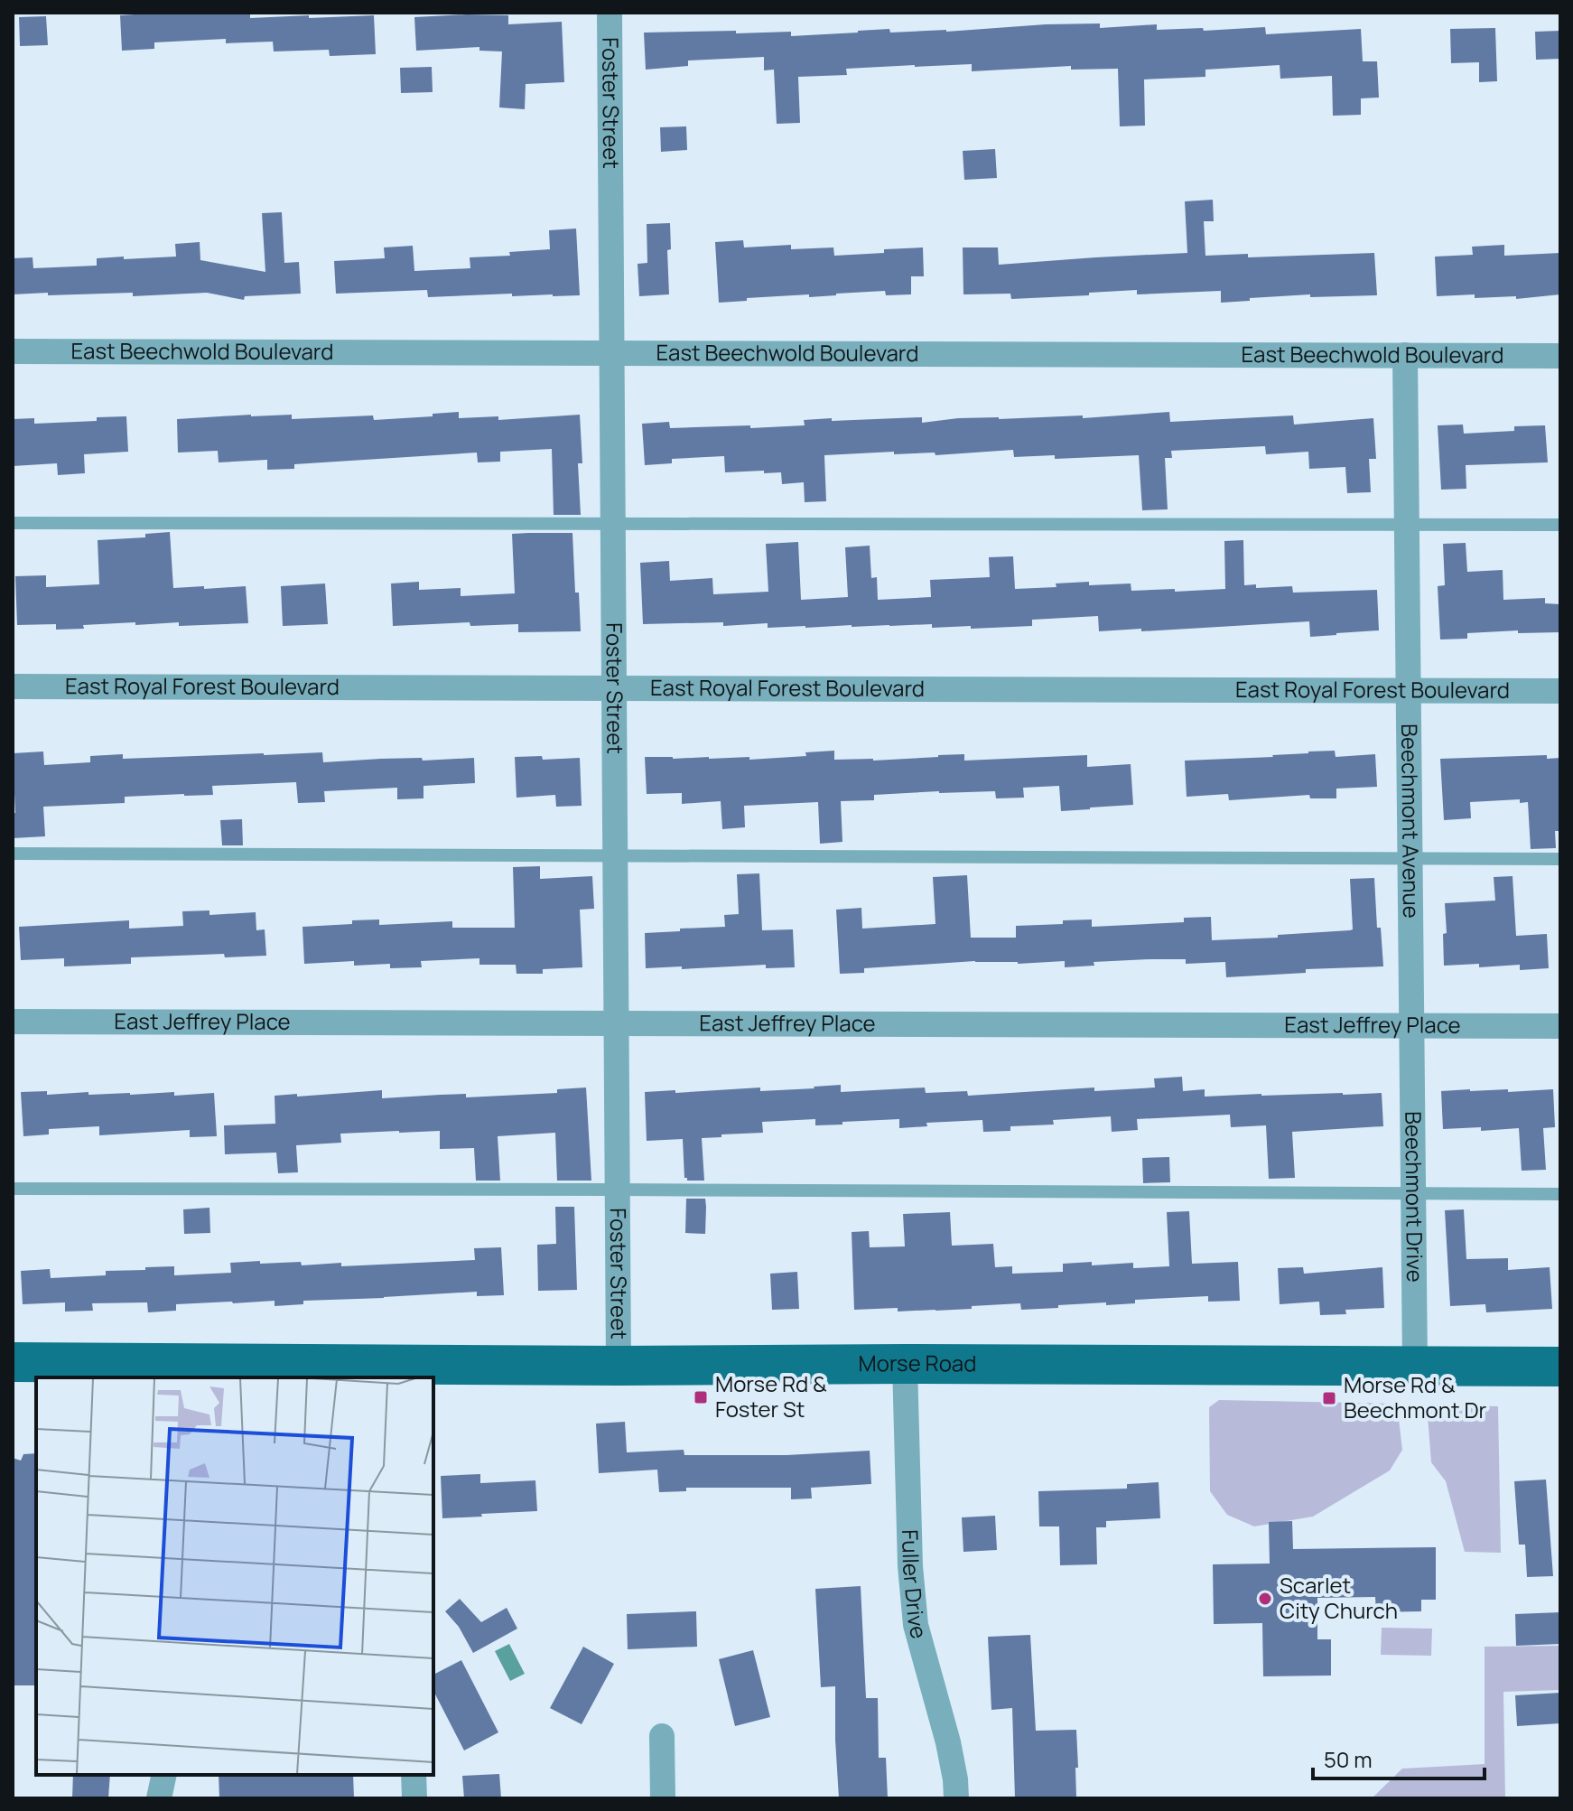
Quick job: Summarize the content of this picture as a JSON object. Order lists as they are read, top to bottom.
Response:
{
  "streets": {
    "main road": ["Morse Road"],
    "street": [
      "Foster Street",
      "East Beechwold Boulevard",
      "East Royal Forest Boulevard",
      "Beechmont Avenue",
      "East Jeffrey Place",
      "Beechmont Drive",
      "Fuller Drive"
    ]
  },
  "crossings": [
    ["Foster Street", "East Beechwold Boulevard"],
    ["Foster Street", "East Royal Forest Boulevard"],
    ["Foster Street", "East Jeffrey Place"],
    ["Foster Street", "Morse Road"],
    ["East Beechwold Boulevard", "Beechmont Avenue"],
    ["East Royal Forest Boulevard", "Beechmont Avenue"],
    ["Beechmont Avenue", "East Jeffrey Place"],
    ["Beechmont Avenue", "Beechmont Drive"],
    ["East Jeffrey Place", "Beechmont Drive"],
    ["Beechmont Drive", "Morse Road"],
    ["Morse Road", "Fuller Drive"]
  ],
  "places": {
    "transit": ["Morse Rd & Foster St", "Morse Rd & Beechmont Dr"],
    "other": ["Scarlet City Church"]
  },
  "scale_bar": "50 m"
}
